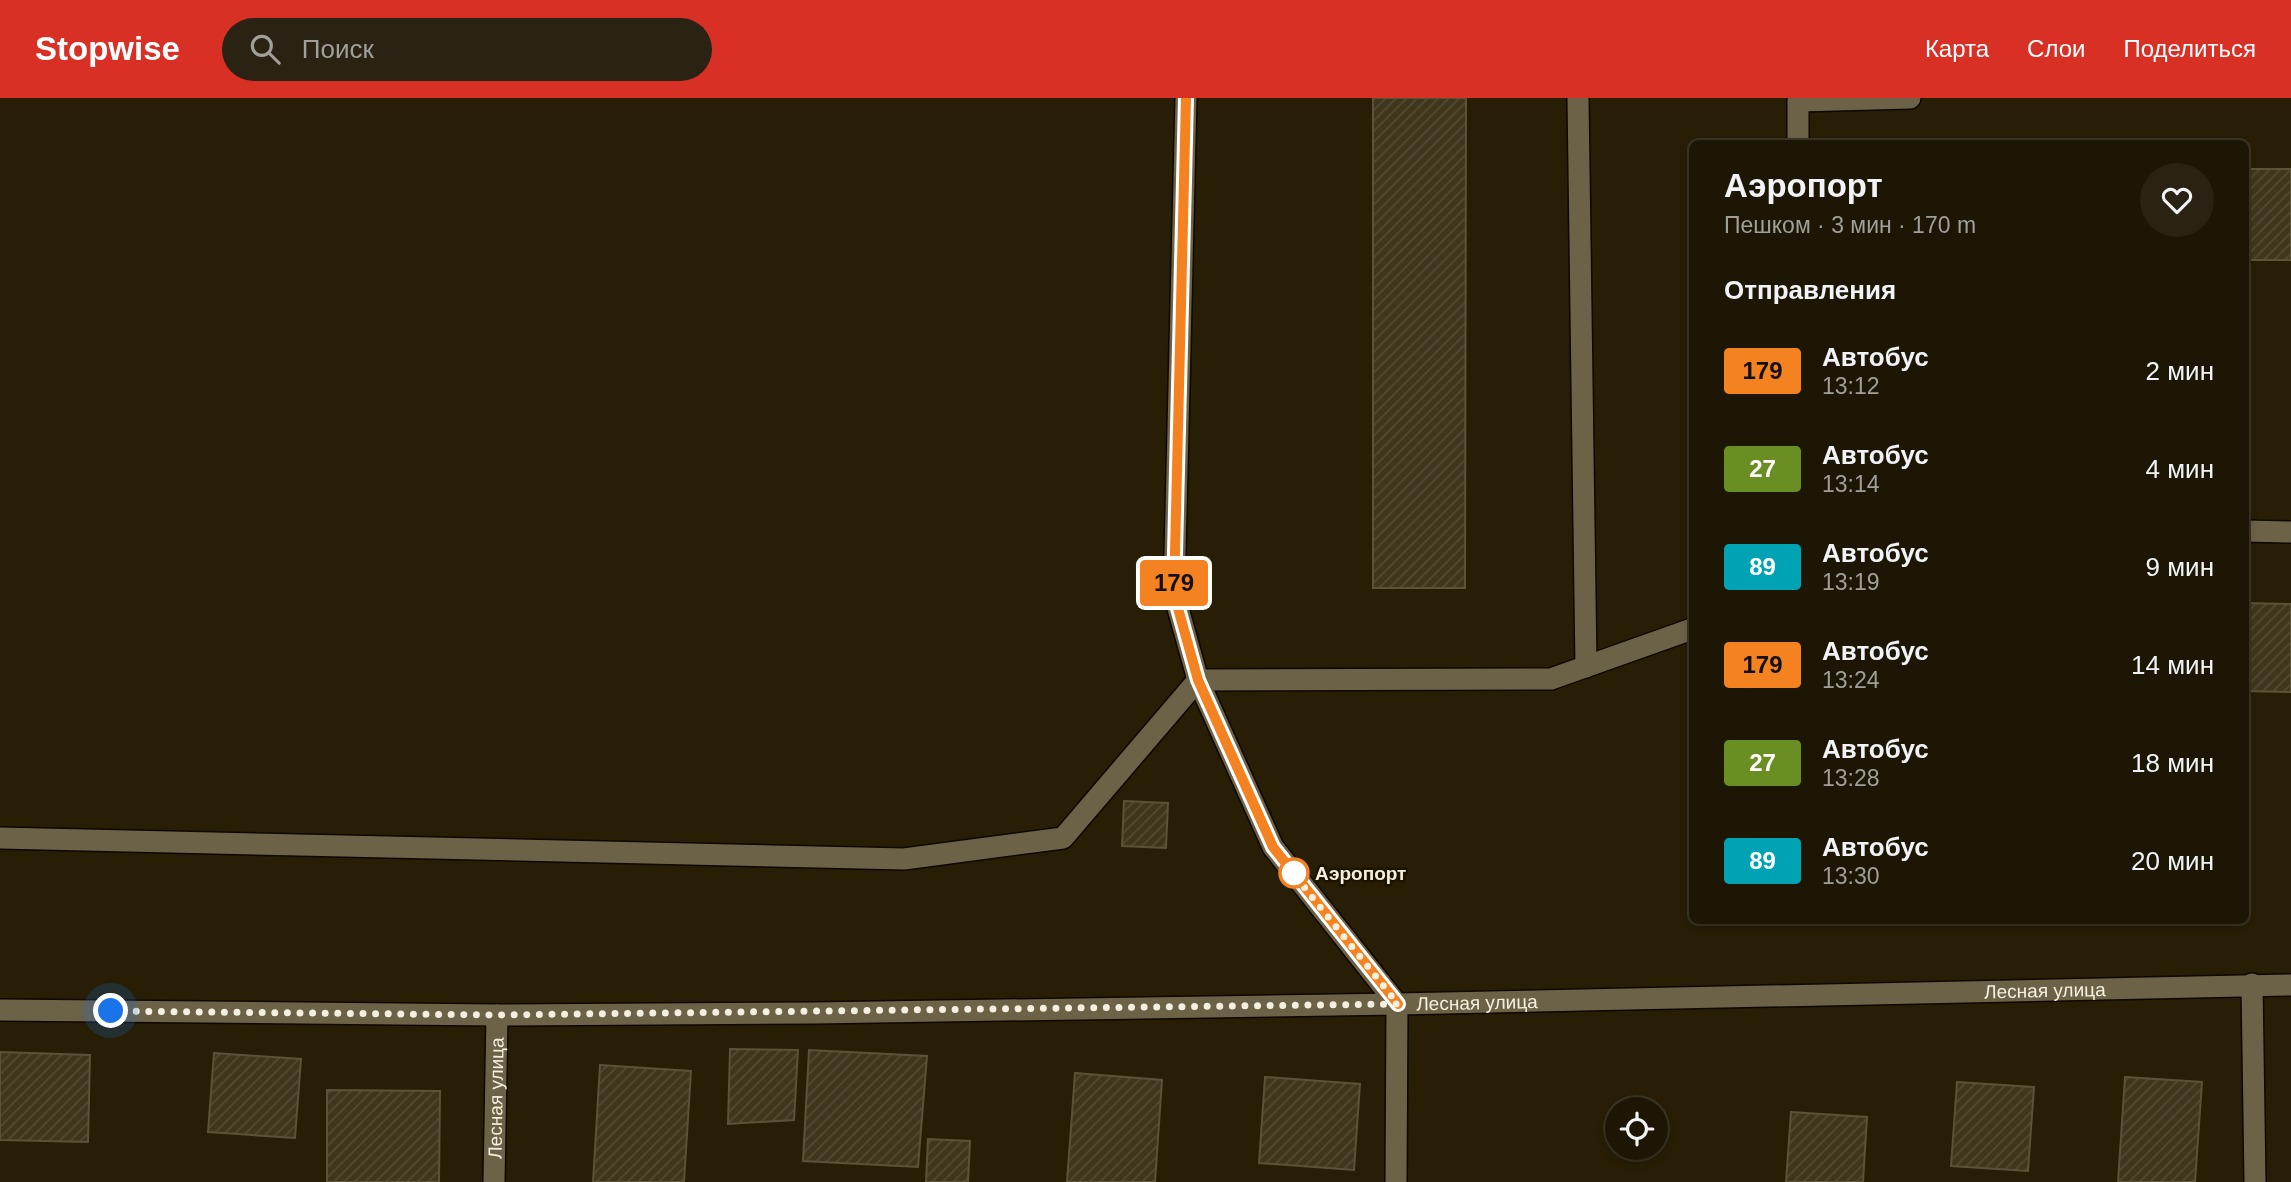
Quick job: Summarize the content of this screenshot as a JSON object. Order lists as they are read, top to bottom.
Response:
{
  "streets": {
    "street": ["Лесная улица"]
  },
  "places": ["Аэропорт"],
  "lines": ["bus line 179"],
  "page": {
    "header": "Stopwise",
    "search": "Поиск",
    "nav": ["Карта", "Слои", "Поделиться"],
    "on_map": "179",
    "heading": [
      ["Аэропорт", "Пешком · 3 мин · 170 m"],
      "Отправления"
    ],
    "list": [
      {
        "mark": "179",
        "name": "Автобус",
        "note": "13:12",
        "value": "2 мин"
      },
      {
        "mark": "27",
        "name": "Автобус",
        "note": "13:14",
        "value": "4 мин"
      },
      {
        "mark": "89",
        "name": "Автобус",
        "note": "13:19",
        "value": "9 мин"
      },
      {
        "mark": "179",
        "name": "Автобус",
        "note": "13:24",
        "value": "14 мин"
      },
      {
        "mark": "27",
        "name": "Автобус",
        "note": "13:28",
        "value": "18 мин"
      },
      {
        "mark": "89",
        "name": "Автобус",
        "note": "13:30",
        "value": "20 мин"
      }
    ]
  }
}
